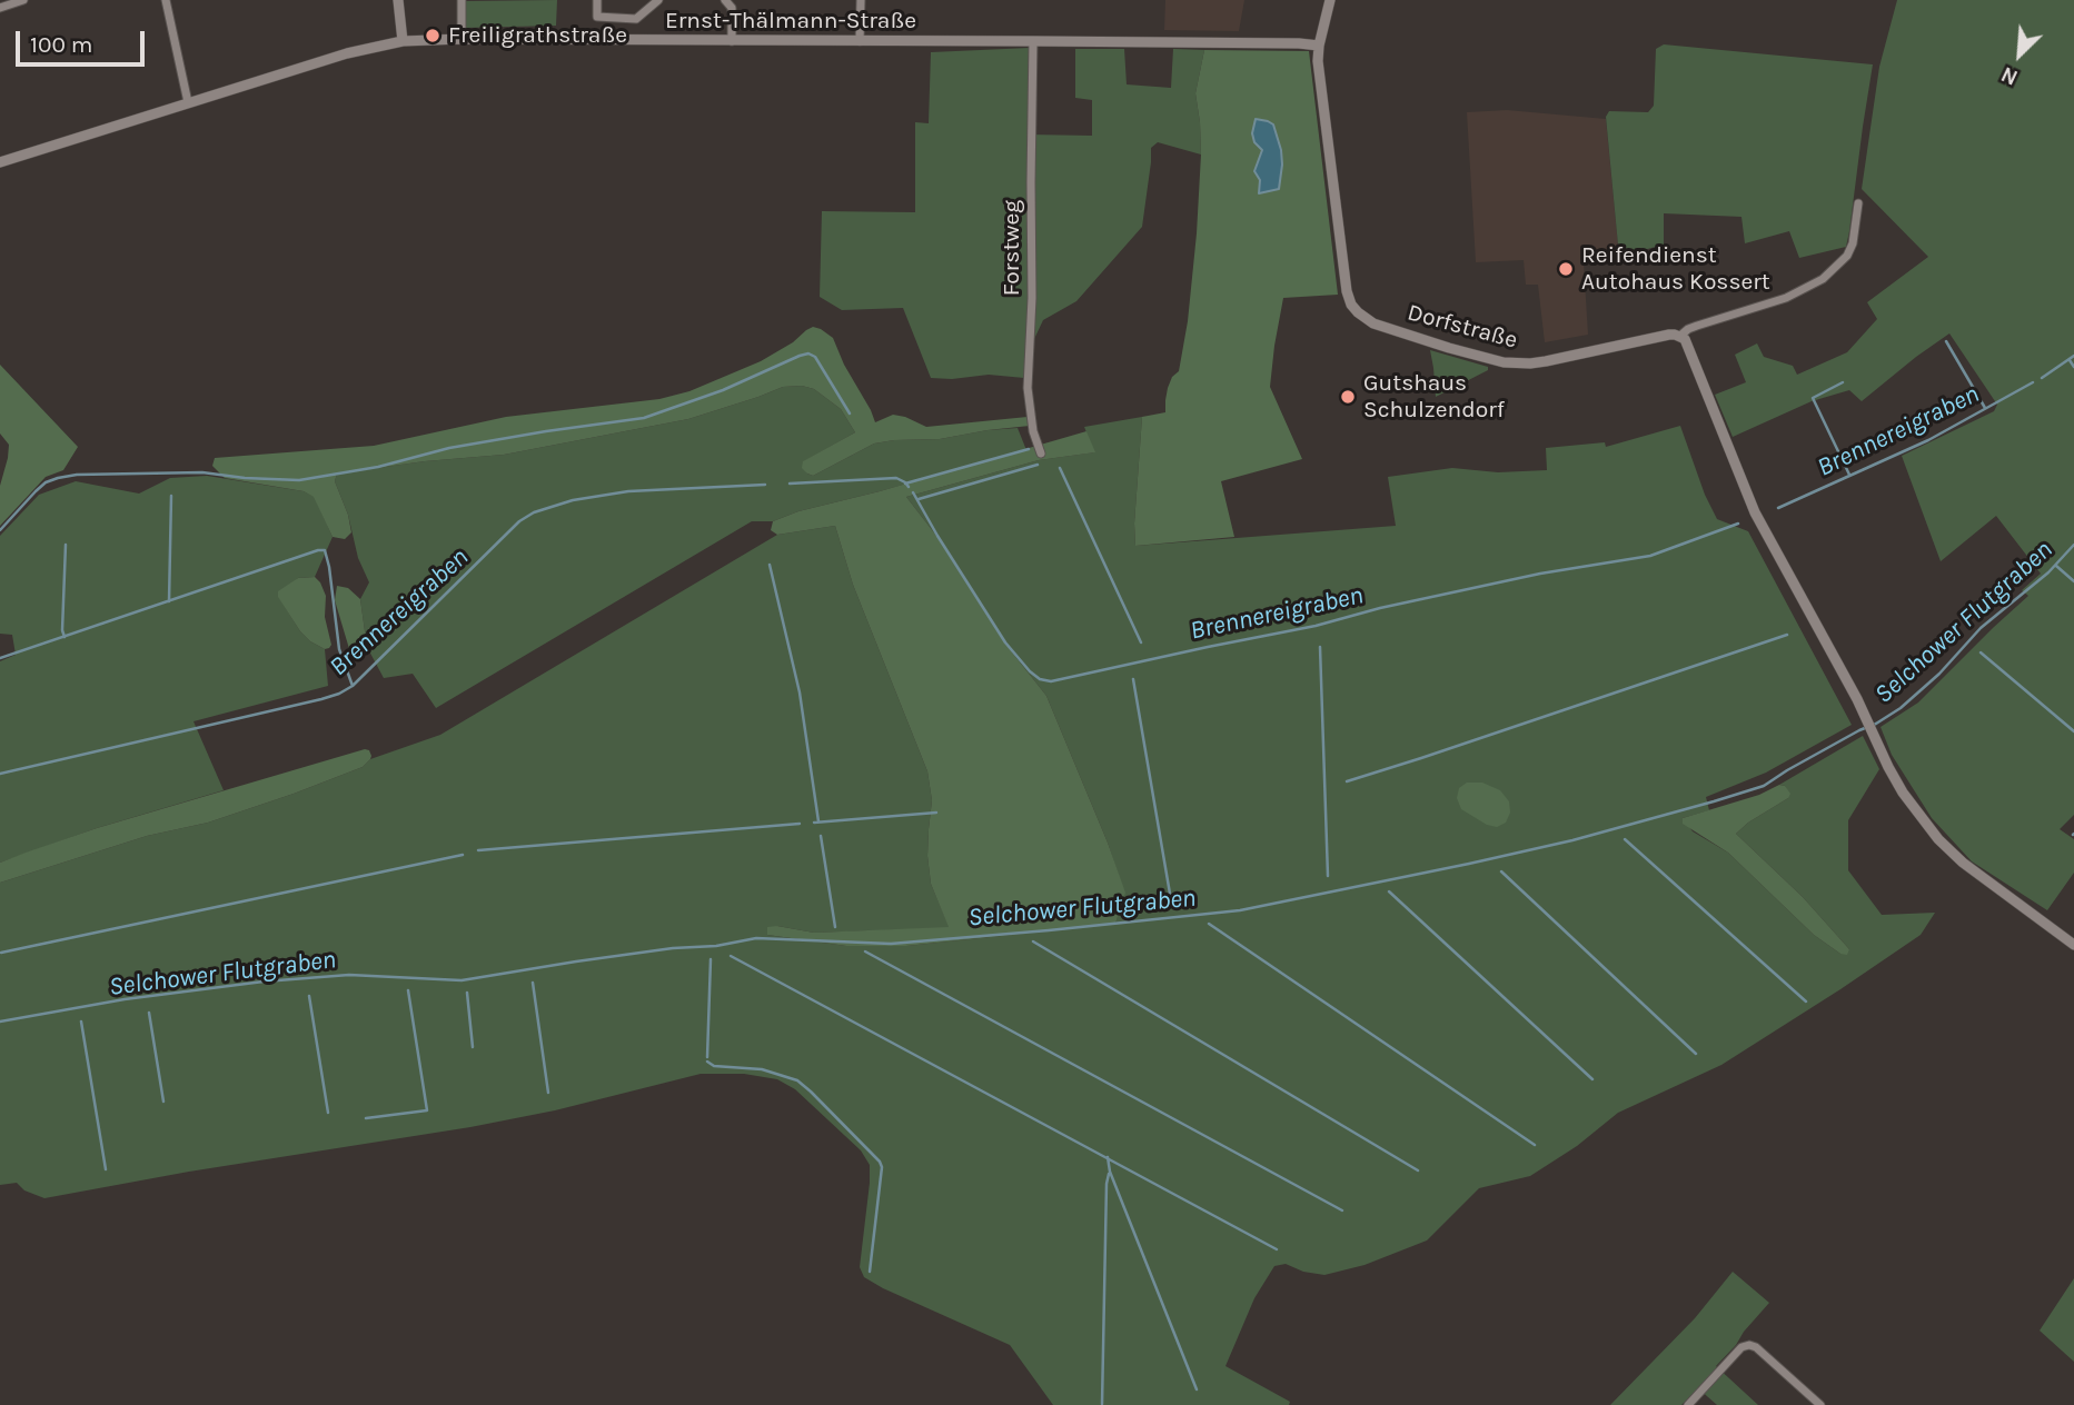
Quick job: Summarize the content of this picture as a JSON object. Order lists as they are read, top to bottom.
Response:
{
  "streets": {
    "street": ["Ernst-Thälmann-Straße", "Forstweg", "Dorfstraße"]
  },
  "crossings": [
    ["Ernst-Thälmann-Straße", "Forstweg"],
    ["Ernst-Thälmann-Straße", "Dorfstraße"]
  ],
  "water": ["Brennereigraben", "Selchower Flutgraben"],
  "places": ["Freiligrathstraße", "Reifendienst Autohaus Kossert", "Gutshaus Schulzendorf"],
  "scale_bar": "100 m",
  "north": "bottom left"
}
